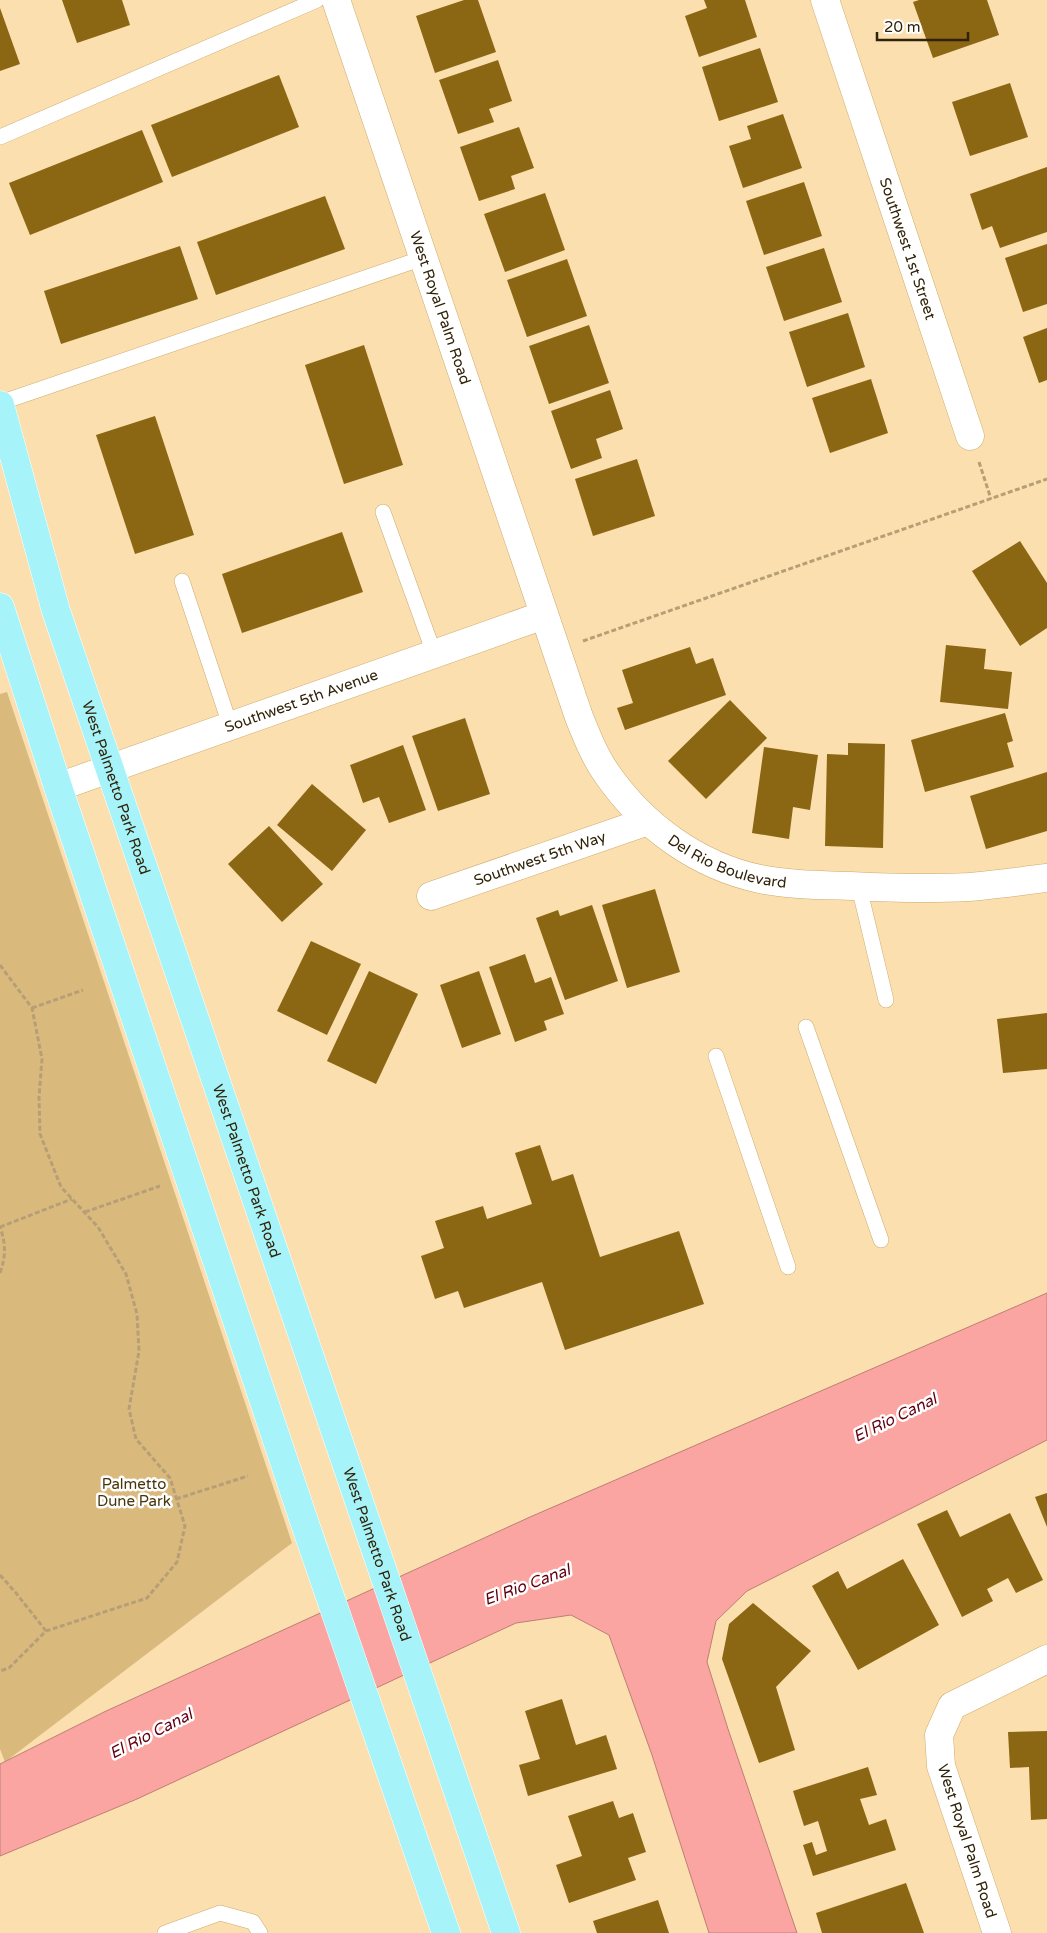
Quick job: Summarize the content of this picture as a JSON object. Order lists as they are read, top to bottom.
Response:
{
  "streets": {
    "main road": ["West Palmetto Park Road"],
    "street": [
      "Southwest 1st Street",
      "West Royal Palm Road",
      "Southwest 5th Avenue",
      "Southwest 5th Way",
      "Del Rio Boulevard"
    ]
  },
  "crossings": [
    ["West Royal Palm Road", "Southwest 5th Avenue"],
    ["West Royal Palm Road", "Del Rio Boulevard"],
    ["Southwest 5th Avenue", "West Palmetto Park Road"],
    ["Southwest 5th Avenue", "Del Rio Boulevard"],
    ["Southwest 5th Way", "Del Rio Boulevard"]
  ],
  "water": ["El Rio Canal"],
  "parks": ["Palmetto Dune Park"],
  "scale_bar": "20 m"
}
